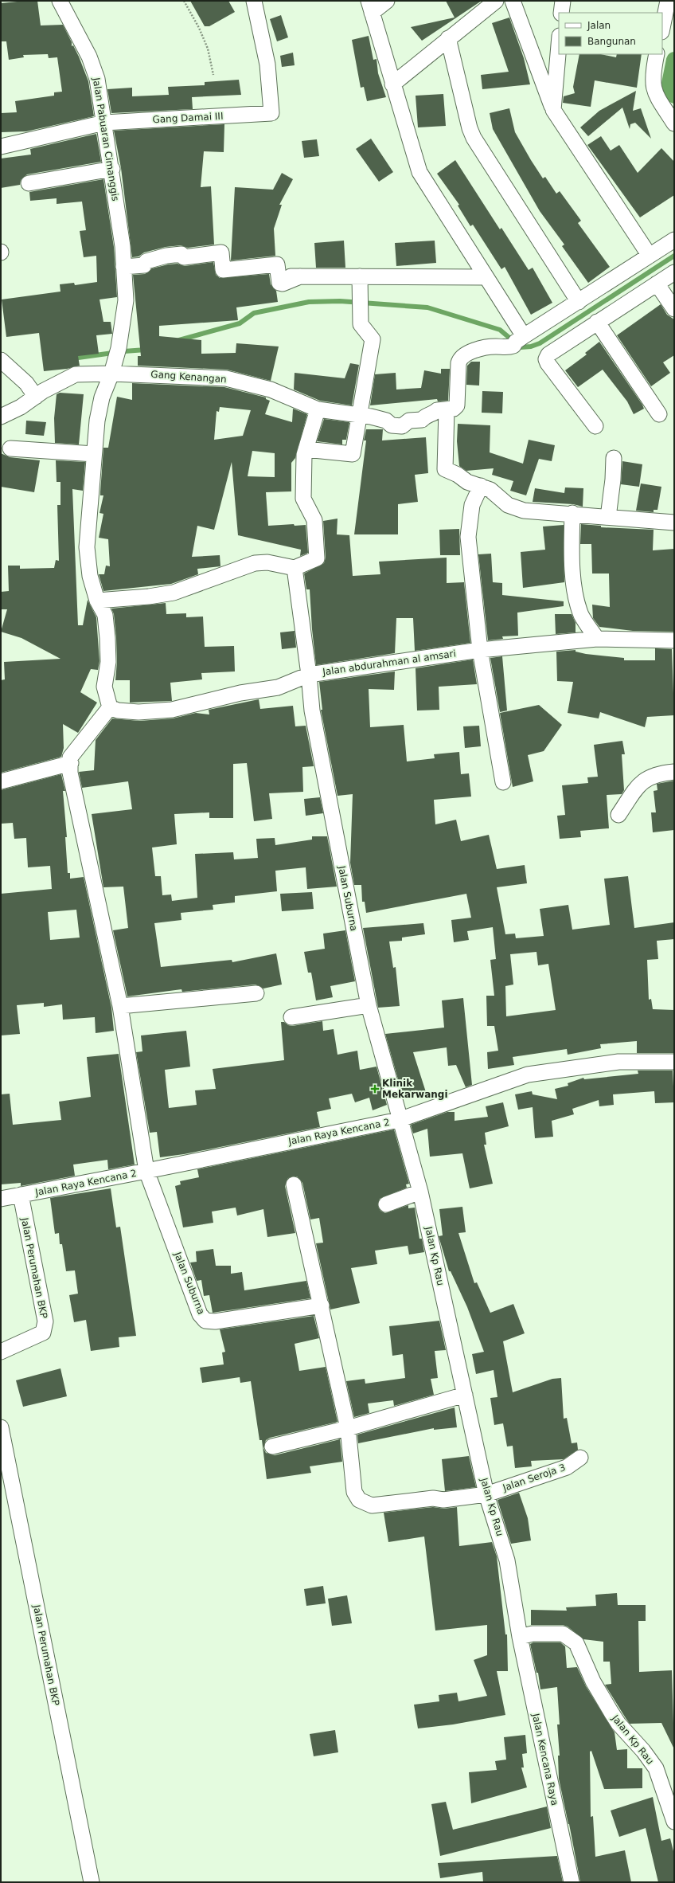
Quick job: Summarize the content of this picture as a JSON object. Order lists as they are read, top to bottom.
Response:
{
  "streets": {
    "street": [
      "Gang Damai III",
      "Jalan Pabuaran Cimanggis",
      "Gang Kenangan",
      "Jalan abdurahman al amsari",
      "Jalan Suburna",
      "Jalan Raya Kencana 2",
      "Jalan Kp Rau",
      "Jalan Perumahan BKP",
      "Jalan Seroja 3",
      "Jalan Kencana Raya"
    ]
  },
  "crossings": [
    ["Gang Damai III", "Jalan Pabuaran Cimanggis"],
    ["Jalan Pabuaran Cimanggis", "Gang Kenangan"],
    ["Jalan Pabuaran Cimanggis", "Jalan abdurahman al amsari"],
    ["Jalan abdurahman al amsari", "Jalan Suburna"],
    ["Jalan Suburna", "Jalan Raya Kencana 2"],
    ["Jalan Suburna", "Jalan Kp Rau"],
    ["Jalan Suburna", "Jalan Seroja 3"],
    ["Jalan Raya Kencana 2", "Jalan Kp Rau"],
    ["Jalan Raya Kencana 2", "Jalan Perumahan BKP"],
    ["Jalan Kp Rau", "Jalan Seroja 3"],
    ["Jalan Kp Rau", "Jalan Kencana Raya"]
  ],
  "places": {
    "health": ["Klinik Mekarwangi"]
  },
  "legend": ["Jalan", "Bangunan"]
}
